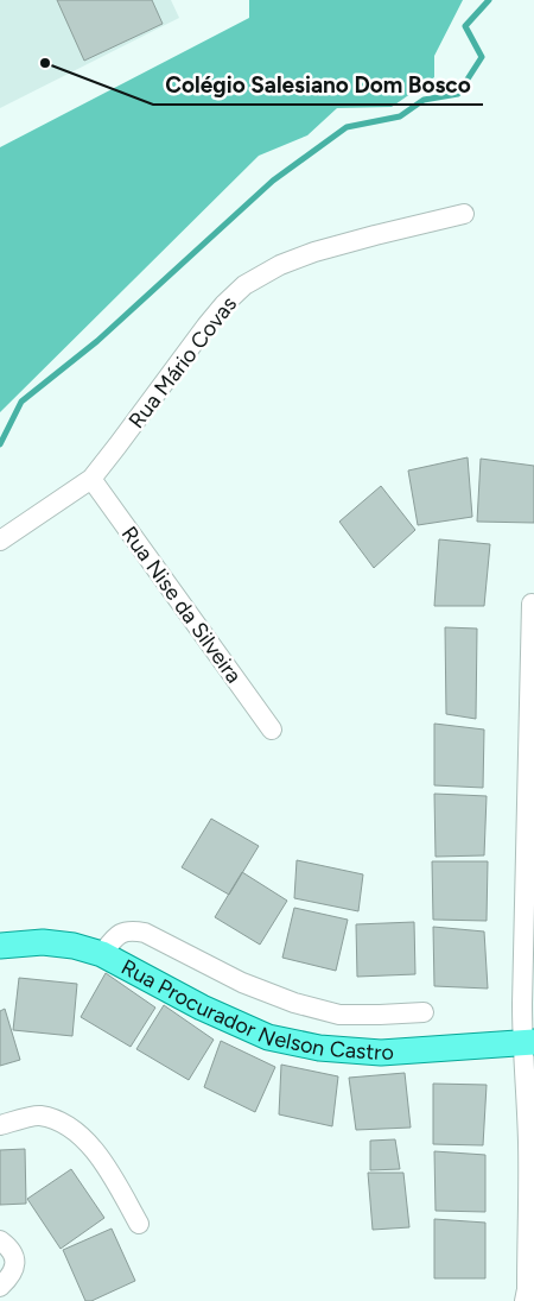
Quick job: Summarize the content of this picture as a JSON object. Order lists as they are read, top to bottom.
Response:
{
  "streets": {
    "main road": ["Rua Procurador Nelson Castro"],
    "street": ["Rua Mário Covas", "Rua Nise da Silveira"]
  },
  "crossings": [
    ["Rua Mário Covas", "Rua Nise da Silveira"]
  ],
  "places": ["Colégio Salesiano Dom Bosco"]
}
